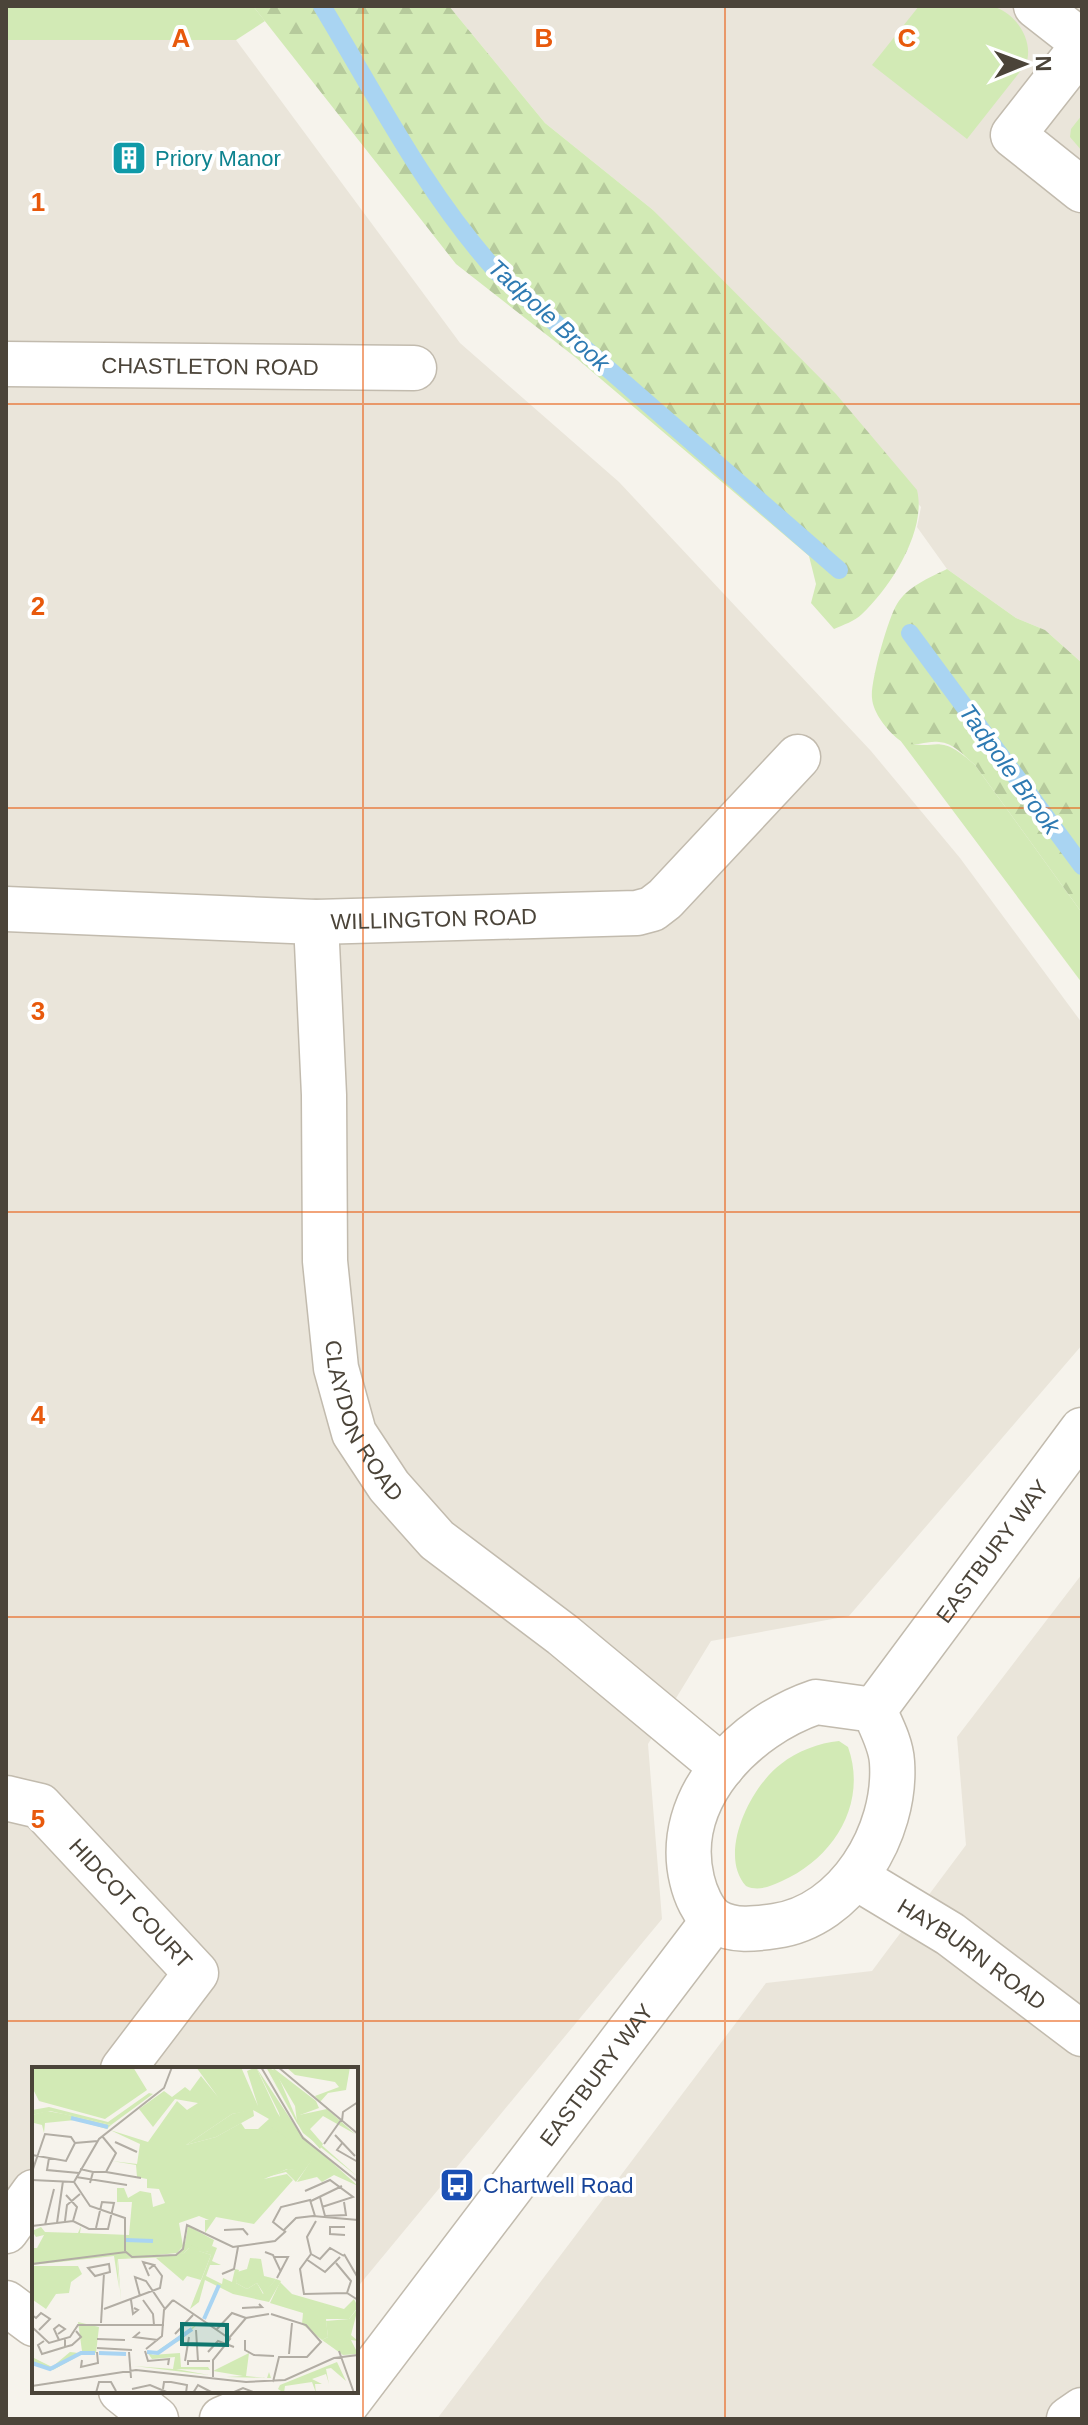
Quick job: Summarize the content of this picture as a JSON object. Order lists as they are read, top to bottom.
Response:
{
  "streets": {
    "street": [
      "CHASTLETON ROAD",
      "WILLINGTON ROAD",
      "CLAYDON ROAD",
      "EASTBURY WAY",
      "HIDCOT COURT",
      "HAYBURN ROAD"
    ]
  },
  "crossings": [
    ["WILLINGTON ROAD", "CLAYDON ROAD"],
    ["CLAYDON ROAD", "EASTBURY WAY"],
    ["CLAYDON ROAD", "HAYBURN ROAD"],
    ["EASTBURY WAY", "HAYBURN ROAD"]
  ],
  "water": ["Tadpole Brook"],
  "places": {
    "building": ["Priory Manor"],
    "bus stop": ["Chartwell Road"]
  },
  "north": "right",
  "grid": {
    "columns": ["A", "B", "C"],
    "rows": [
      "1",
      "2",
      "3",
      "4",
      "5"
    ]
  }
}
